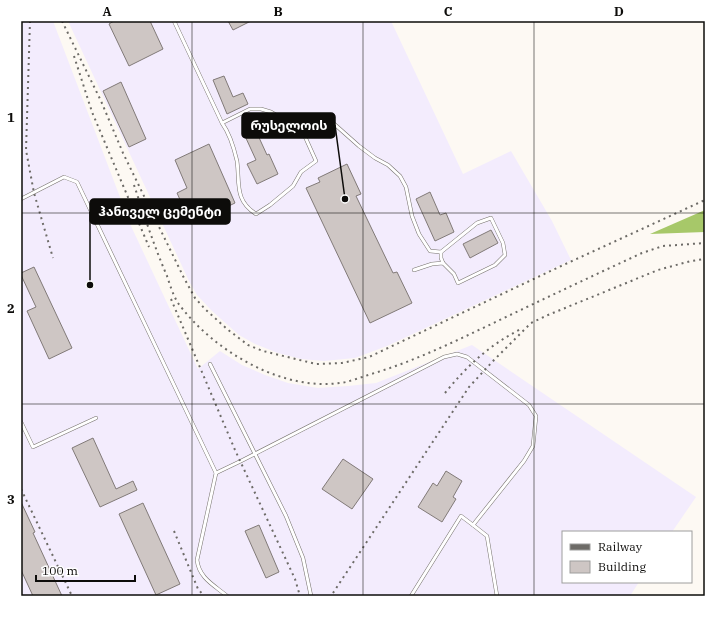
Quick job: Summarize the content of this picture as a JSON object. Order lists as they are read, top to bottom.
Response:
{
  "places": ["რუსელოის", "ჰანიველ ცემენტი"],
  "legend": ["Railway", "Building"],
  "scale_bar": "100 m",
  "grid": {
    "columns": [
      "A",
      "B",
      "C",
      "D"
    ],
    "rows": ["1", "2", "3"]
  }
}
